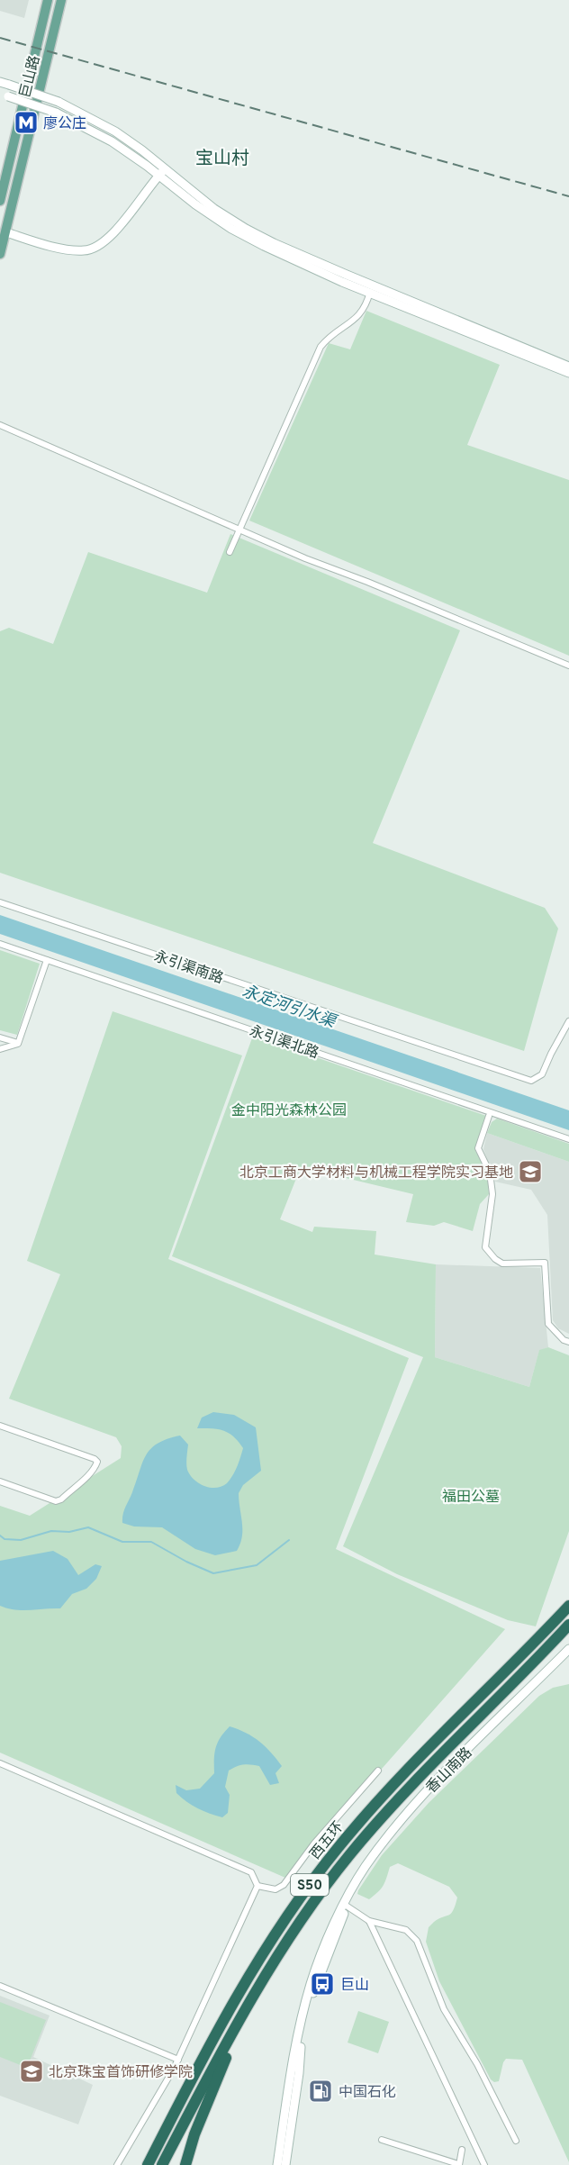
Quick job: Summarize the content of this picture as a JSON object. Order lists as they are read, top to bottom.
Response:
{
  "streets": {
    "highway": ["西五环", "S50"],
    "main road": ["巨山路", "香山南路"],
    "street": ["永引渠南路", "永引渠北路"]
  },
  "districts": ["宝山村"],
  "water": ["永定河引水渠"],
  "parks": ["金中阳光森林公园", "福田公墓"],
  "places": {
    "metro station": ["廖公庄"],
    "school or university": ["北京工商大学材料与机械工程学院实习基地", "北京珠宝首饰研修学院"],
    "bus stop": ["巨山"],
    "fuel station": ["中国石化"]
  }
}
